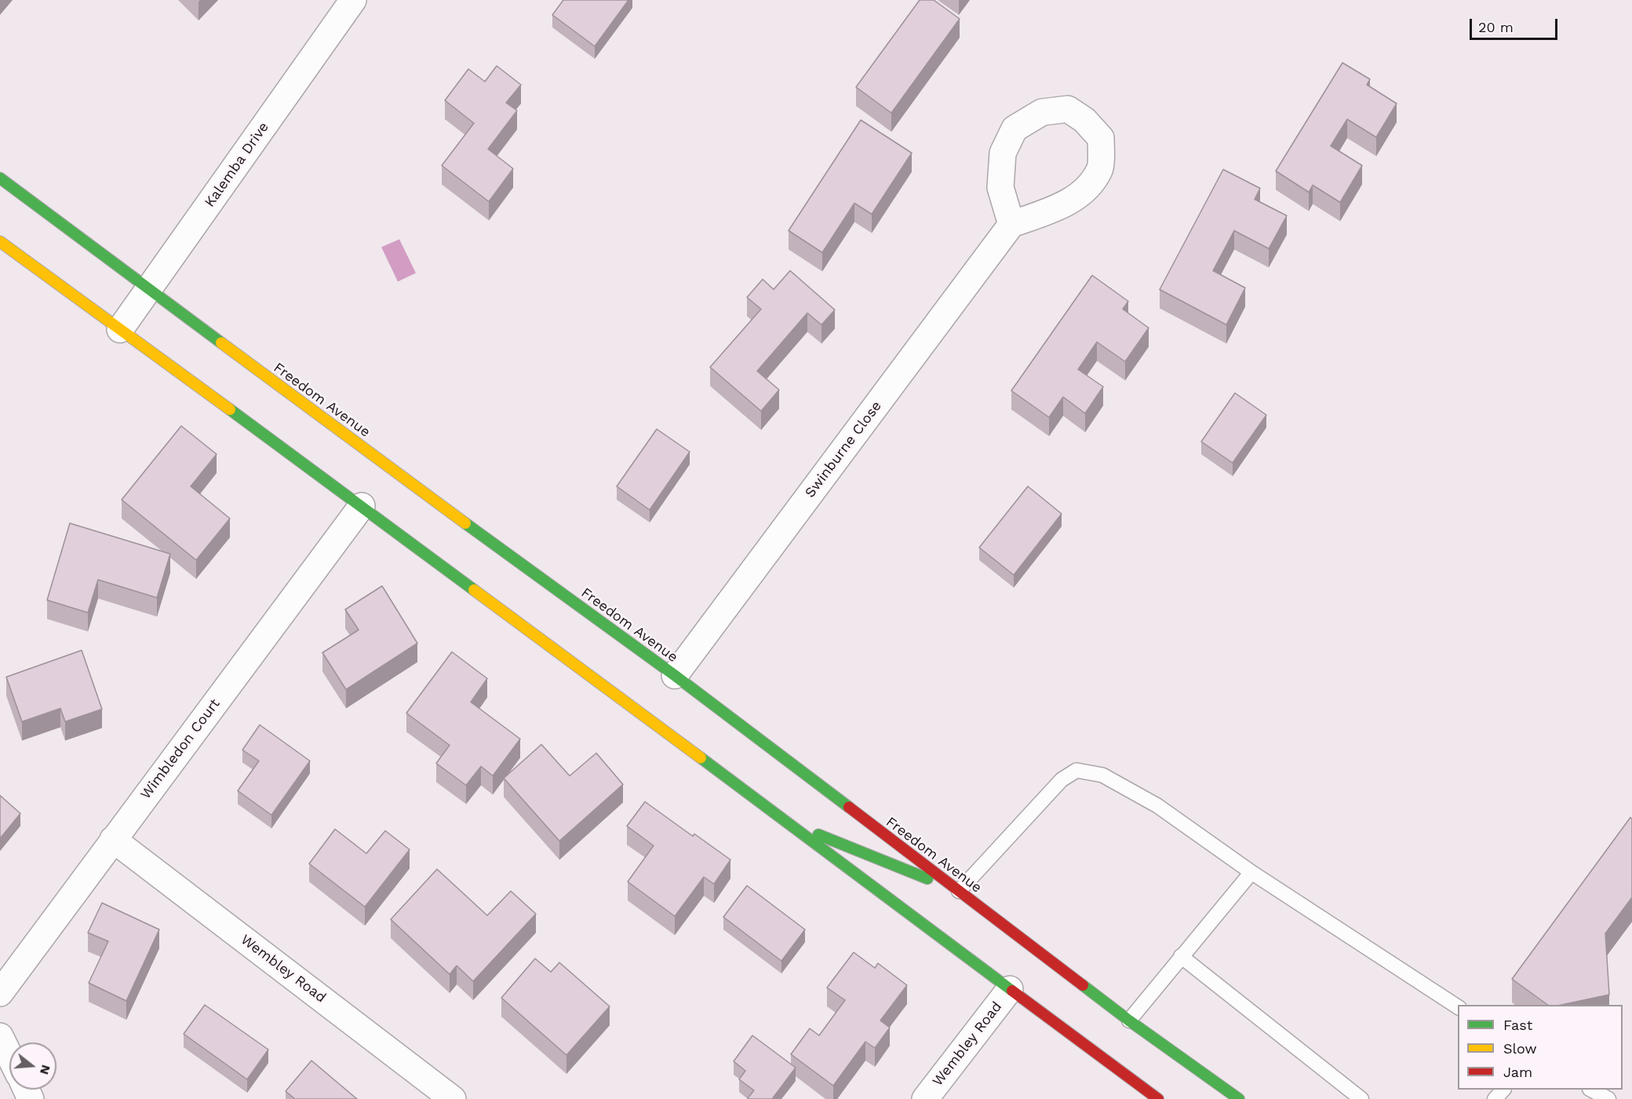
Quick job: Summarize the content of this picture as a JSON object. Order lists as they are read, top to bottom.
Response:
{
  "streets": {
    "main road": ["Freedom Avenue"],
    "street": [
      "Kalemba Drive",
      "Swinburne Close",
      "Wimbledon Court",
      "Wembley Road"
    ]
  },
  "crossings": [
    ["Kalemba Drive", "Freedom Avenue"],
    ["Freedom Avenue", "Swinburne Close"],
    ["Wimbledon Court", "Wembley Road"]
  ],
  "legend": ["Fast", "Slow", "Jam"],
  "scale_bar": "20 m",
  "north": "right"
}
